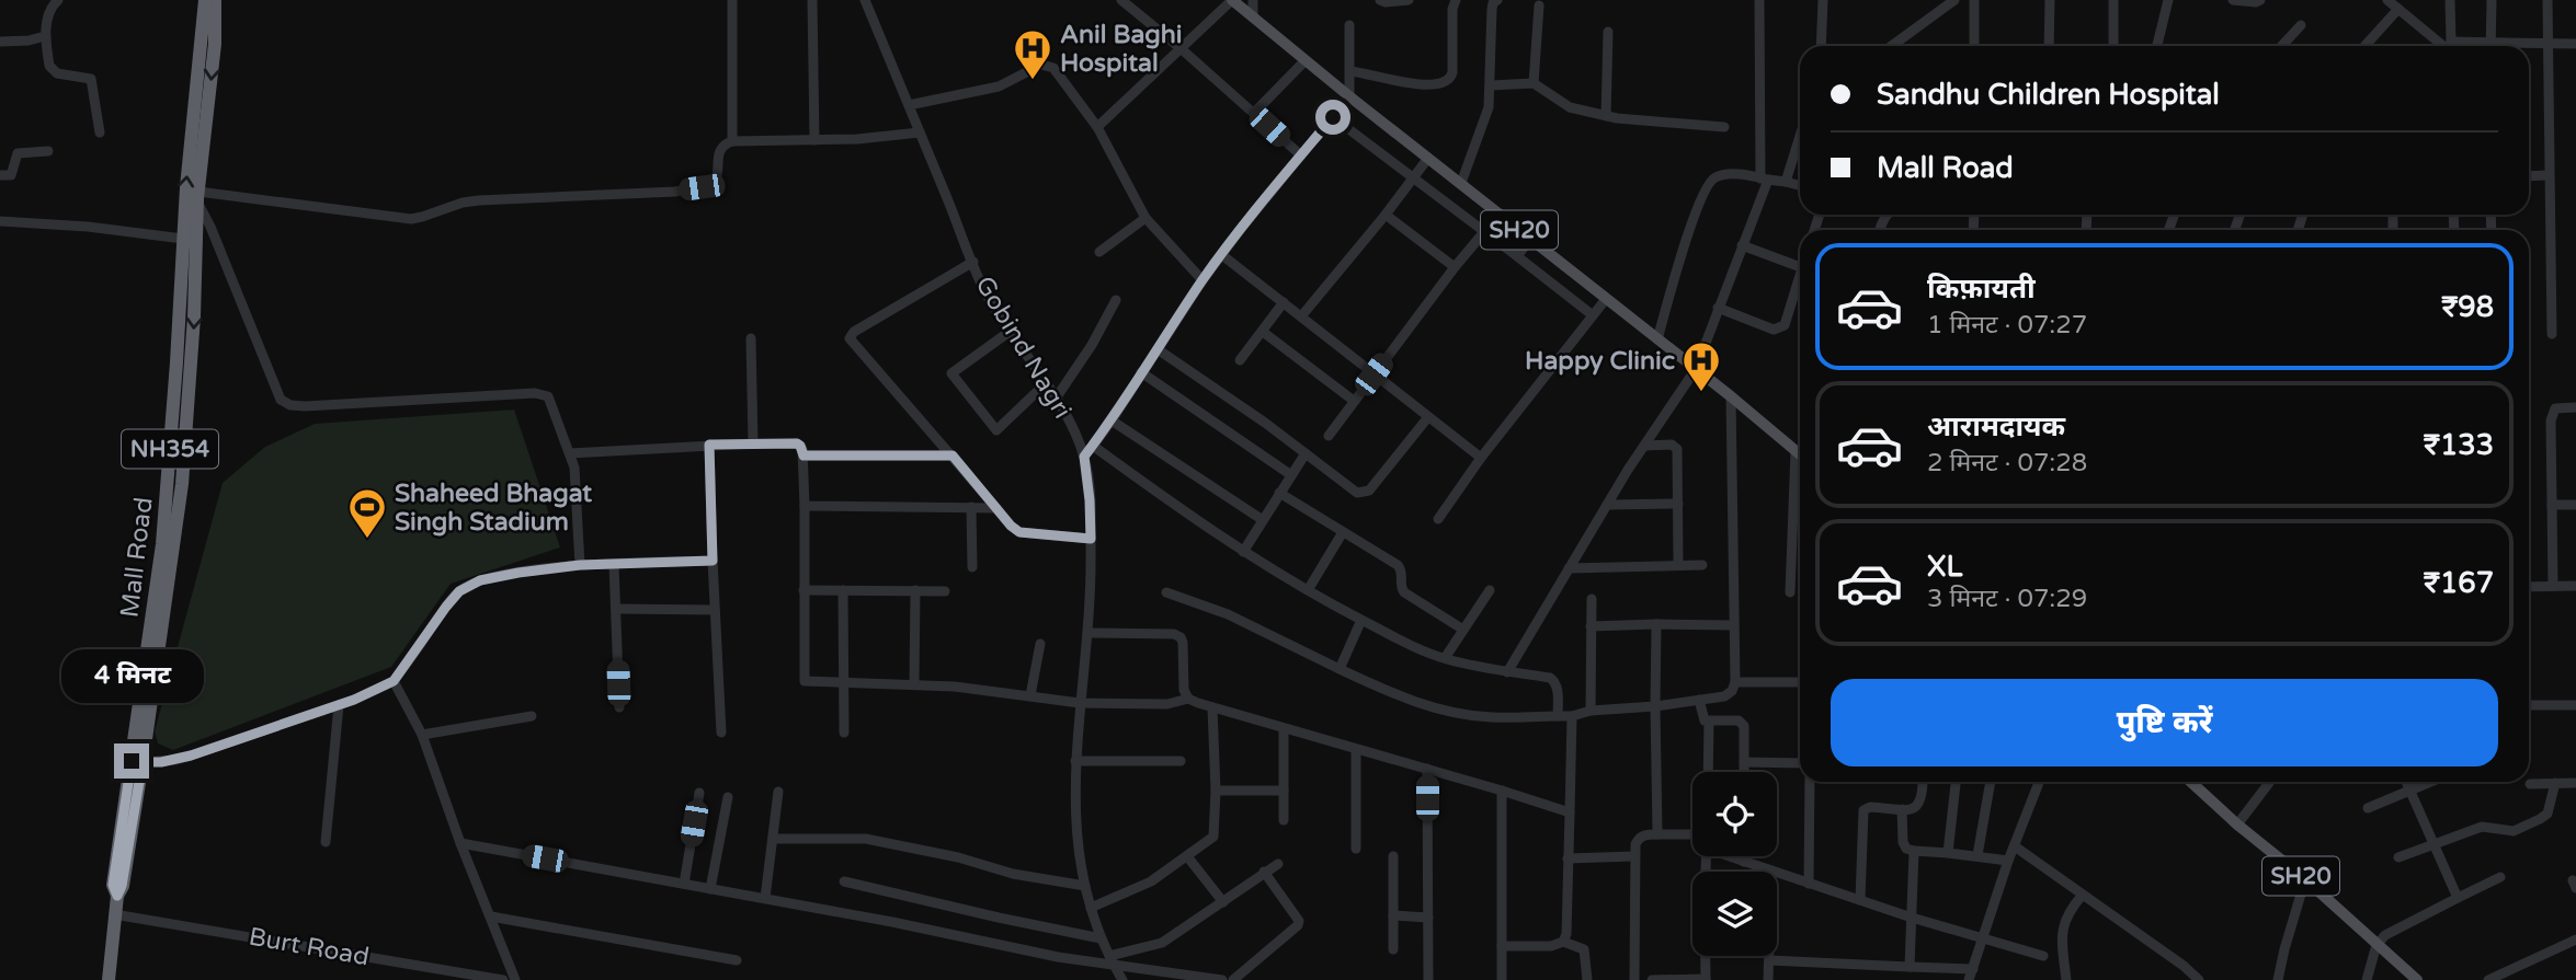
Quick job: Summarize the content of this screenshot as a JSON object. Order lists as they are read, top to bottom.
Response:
{
  "streets": {
    "highway": ["NH354", "Mall Road"],
    "main road": ["SH20"],
    "street": ["Gobind Nagri", "Burt Road"]
  },
  "crossings": [
    ["Mall Road", "Burt Road"]
  ],
  "places": {
    "hospital": ["Anil Baghi Hospital", "Happy Clinic"],
    "sports": ["Shaheed Bhagat Singh Stadium"]
  },
  "page": {
    "banner": ["Sandhu Children Hospital", "Mall Road"],
    "list": [
      {
        "name": "किफ़ायती",
        "note": "1 मिनट · 07:27",
        "value": "₹98"
      },
      {
        "name": "आरामदायक",
        "note": "2 मिनट · 07:28",
        "value": "₹133"
      },
      {
        "name": "XL",
        "note": "3 मिनट · 07:29",
        "value": "₹167"
      }
    ],
    "bubble": "4 मिनट",
    "buttons": "पुष्टि करें"
  }
}
